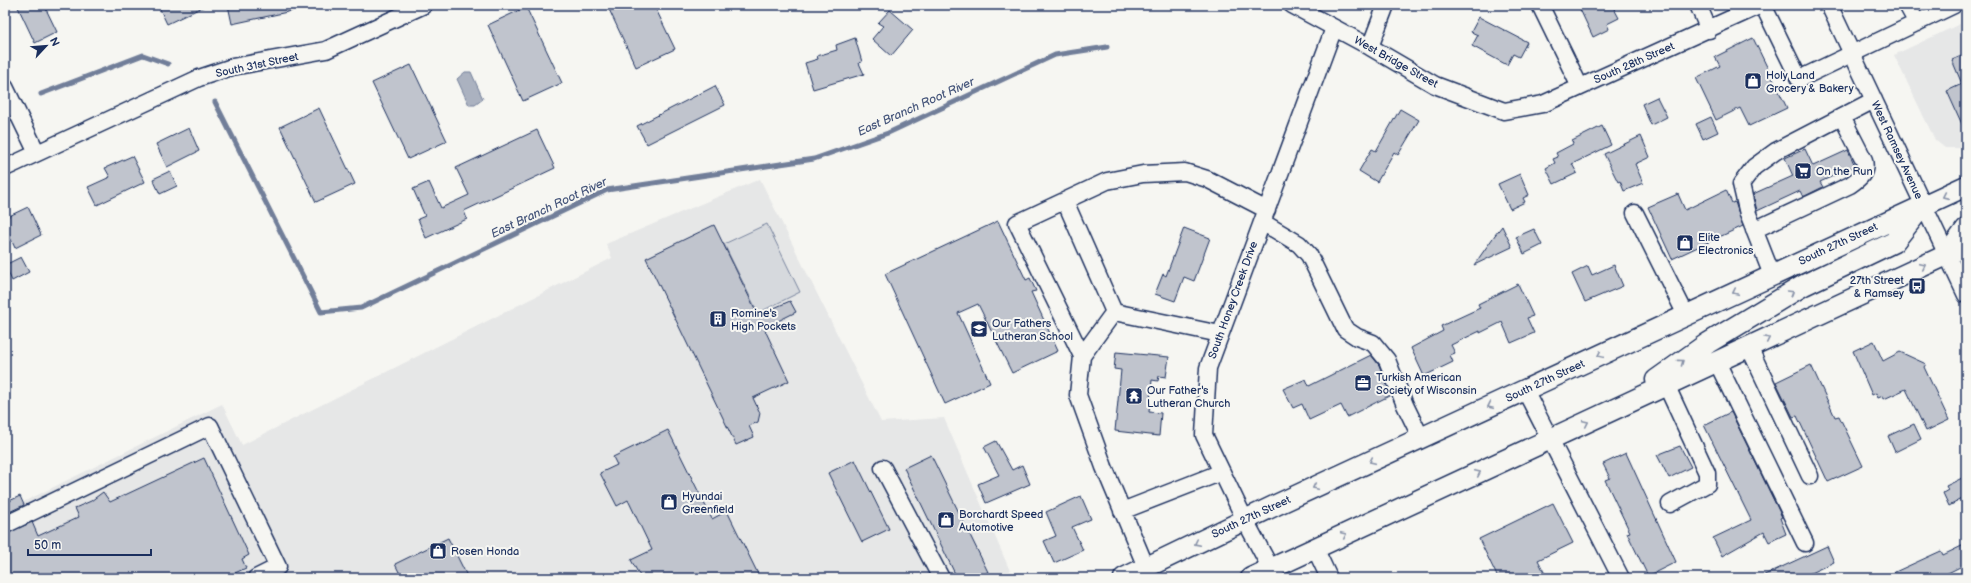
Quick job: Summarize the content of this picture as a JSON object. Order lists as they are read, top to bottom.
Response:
{
  "streets": {
    "main road": ["South 27th Street"],
    "street": [
      "West Bridge Street",
      "South 28th Street",
      "South 31st Street",
      "West Ramsey Avenue",
      "South Honey Creek Drive"
    ]
  },
  "crossings": [
    ["West Bridge Street", "South 28th Street"],
    ["West Bridge Street", "South Honey Creek Drive"],
    ["West Ramsey Avenue", "South 27th Street"],
    ["South 27th Street", "South Honey Creek Drive"]
  ],
  "water": ["East Branch Root River"],
  "places": {
    "shop": [
      "Holy Land Grocery & Bakery",
      "Elite Electronics",
      "Hyundai Greenfield",
      "Borchardt Speed Automotive",
      "Rosen Honda"
    ],
    "supermarket": ["On the Run"],
    "bus stop": ["27th Street & Ramsey"],
    "building": ["Romine's High Pockets"],
    "school or university": ["Our Fathers Lutheran School"],
    "office": ["Turkish American Society of Wisconsin"],
    "temple": ["Our Father's Lutheran Church"]
  },
  "scale_bar": "50 m",
  "north": "top right"
}
